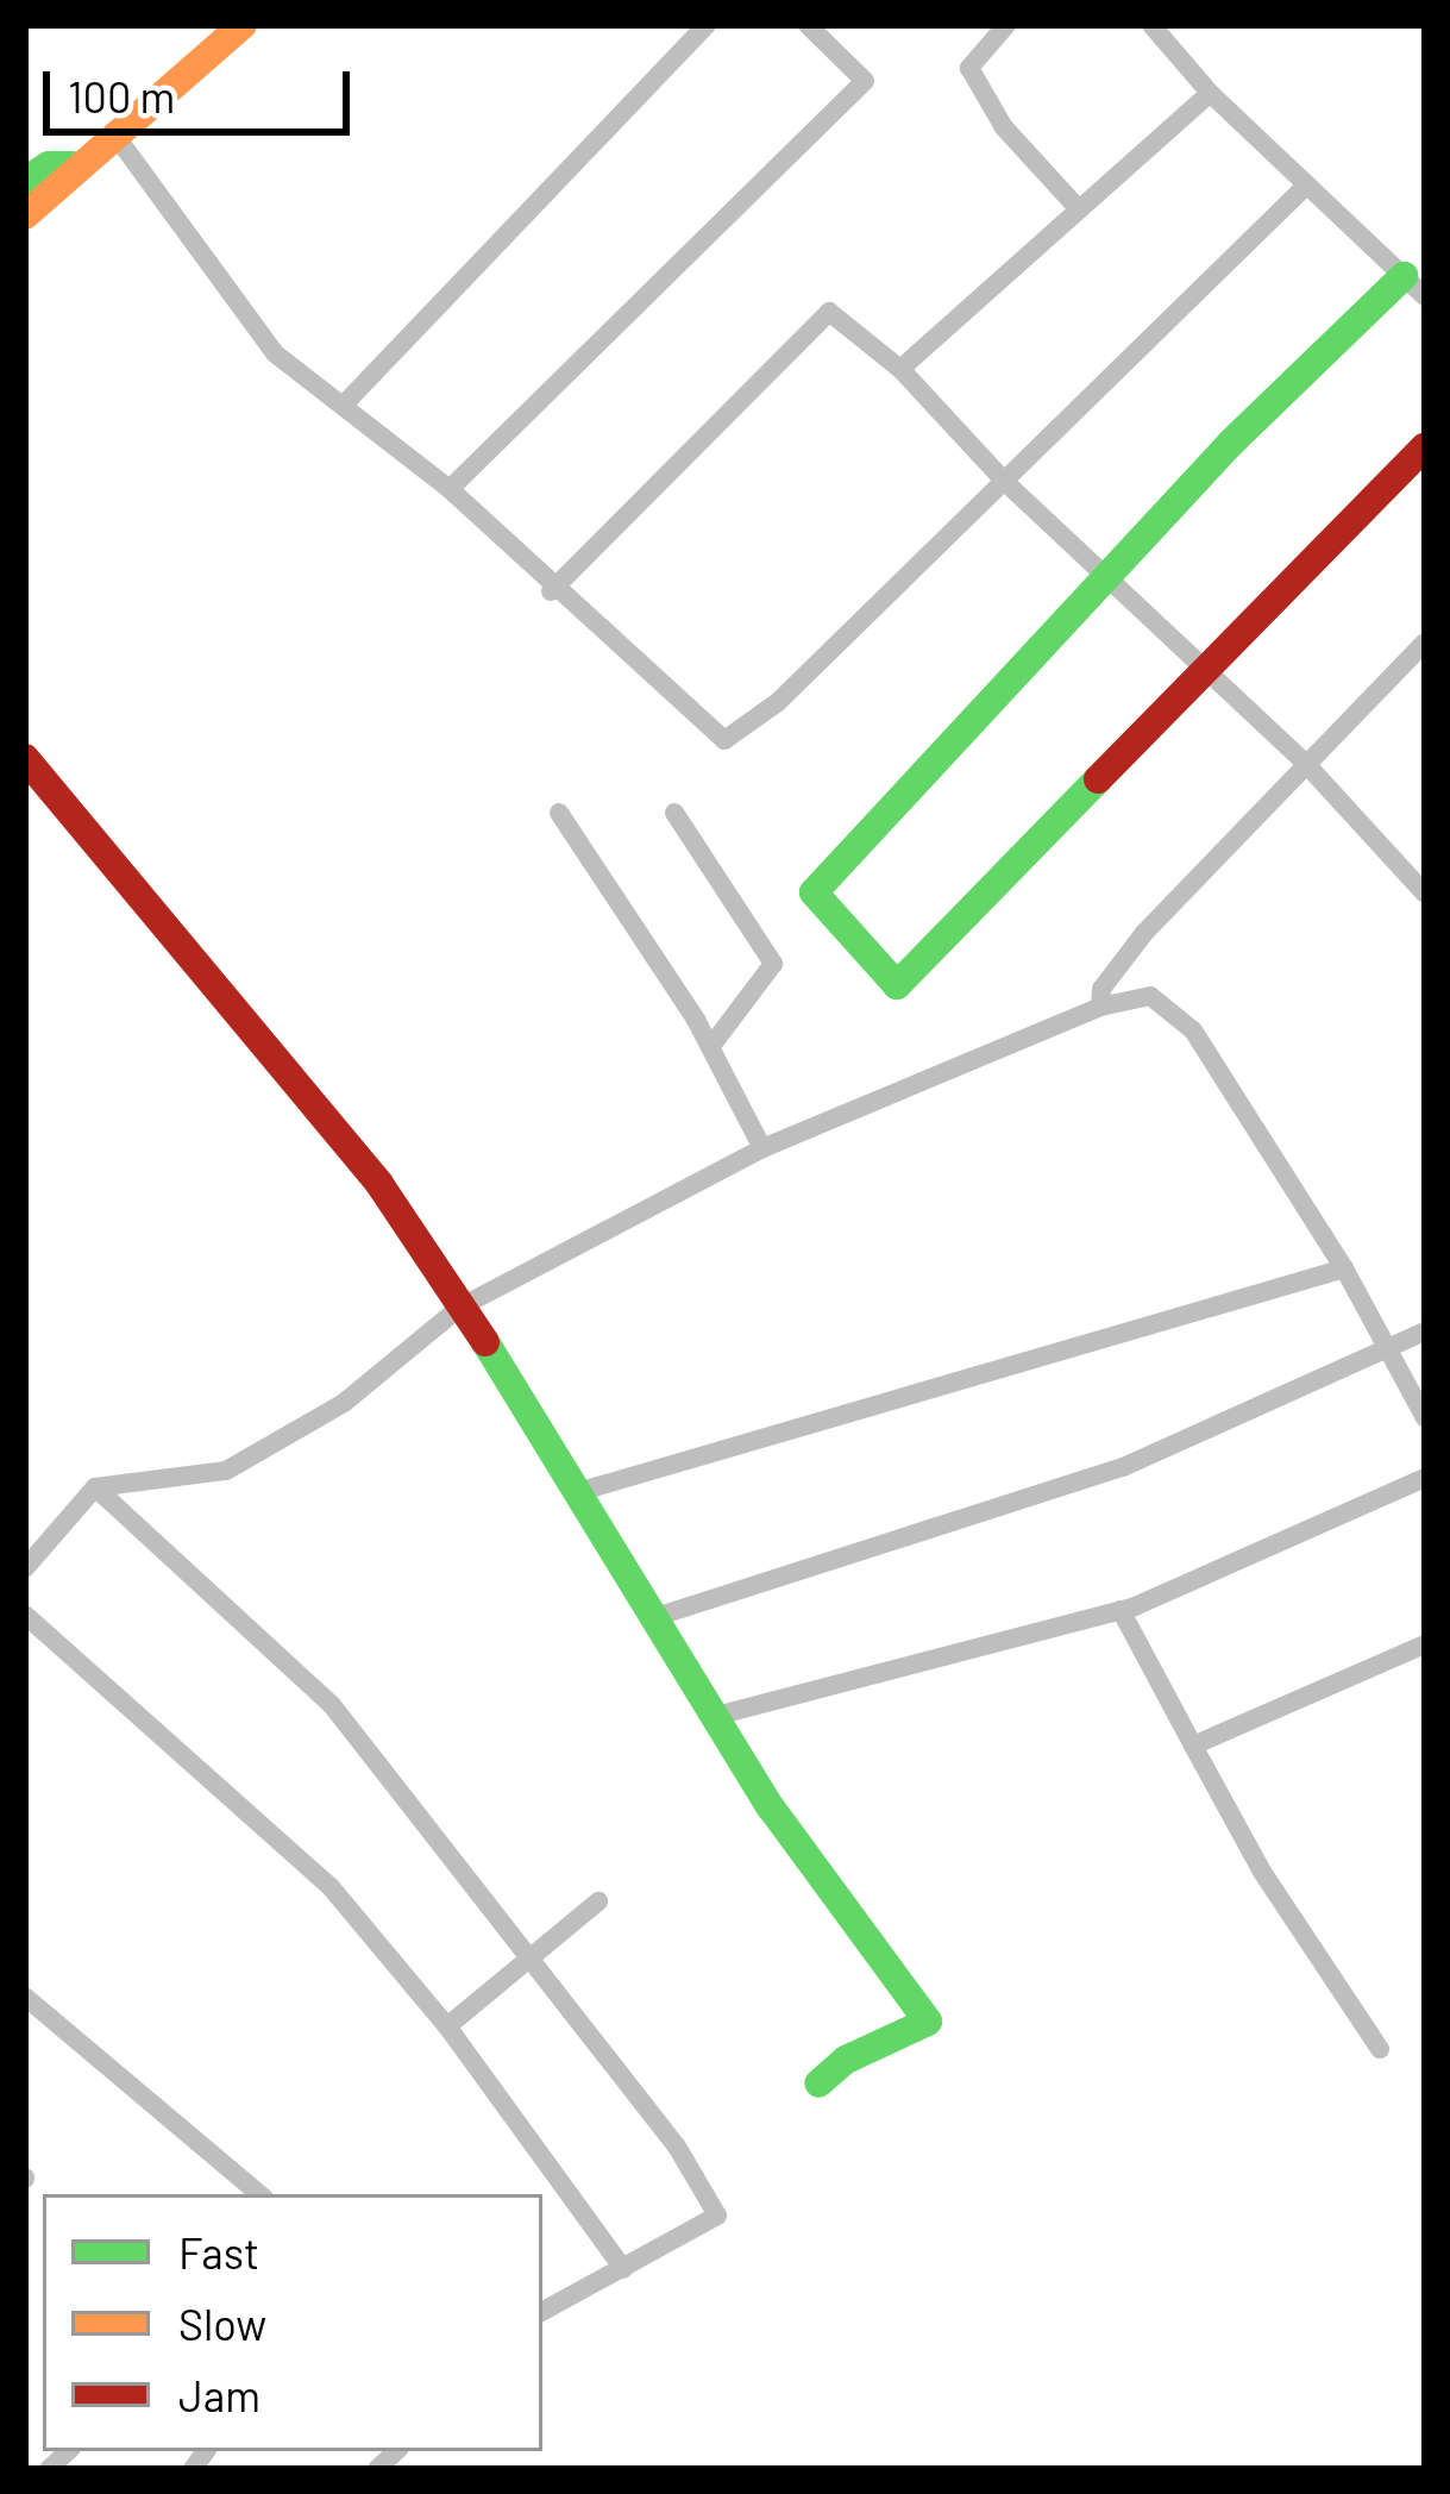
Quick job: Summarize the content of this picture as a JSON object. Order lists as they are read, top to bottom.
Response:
{
  "legend": ["Fast", "Slow", "Jam"],
  "scale_bar": "100 m"
}
